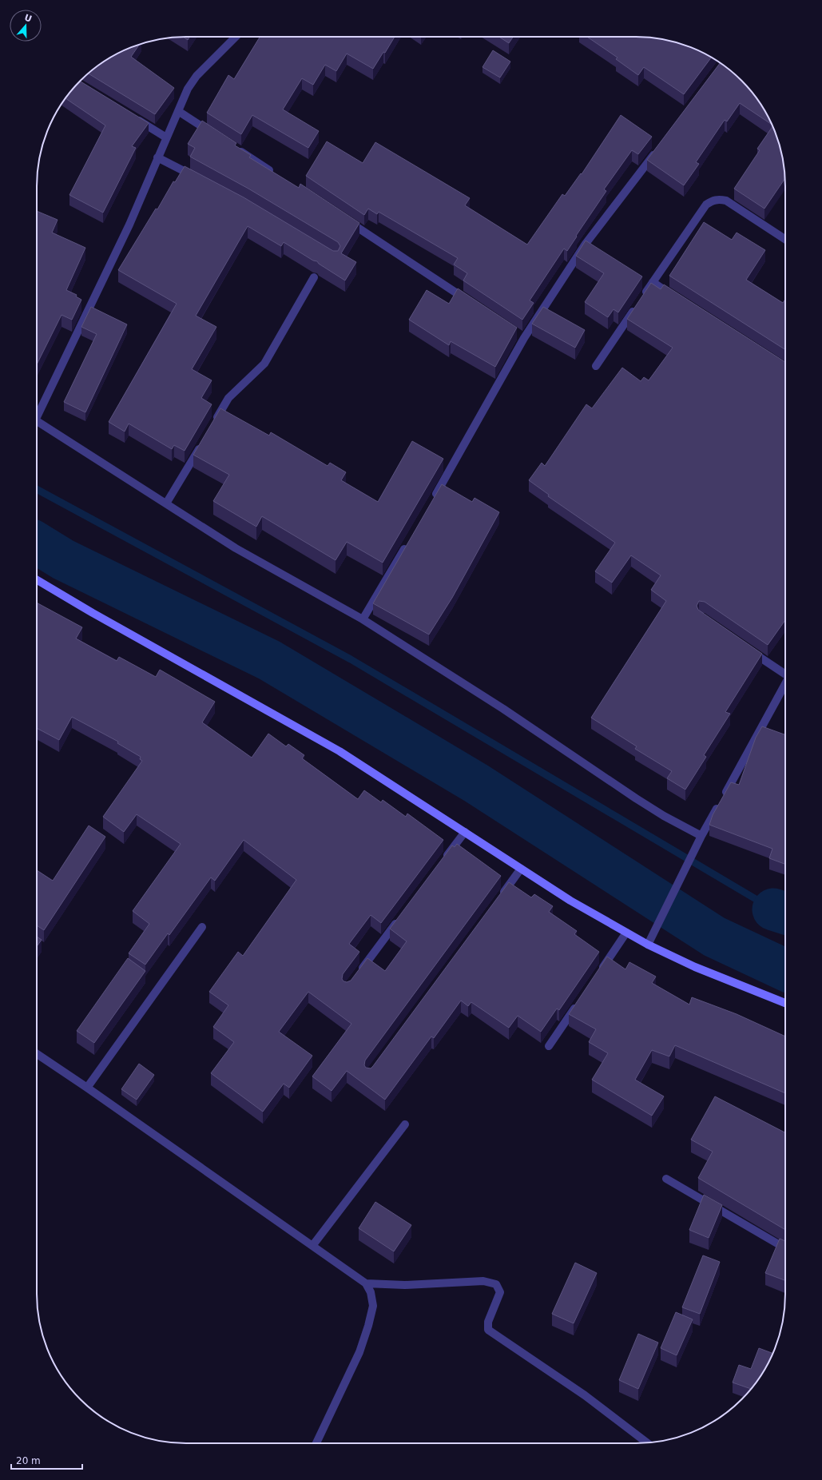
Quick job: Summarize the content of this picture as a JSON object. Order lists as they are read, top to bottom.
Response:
{
  "scale_bar": "20 m",
  "north": "top"
}
